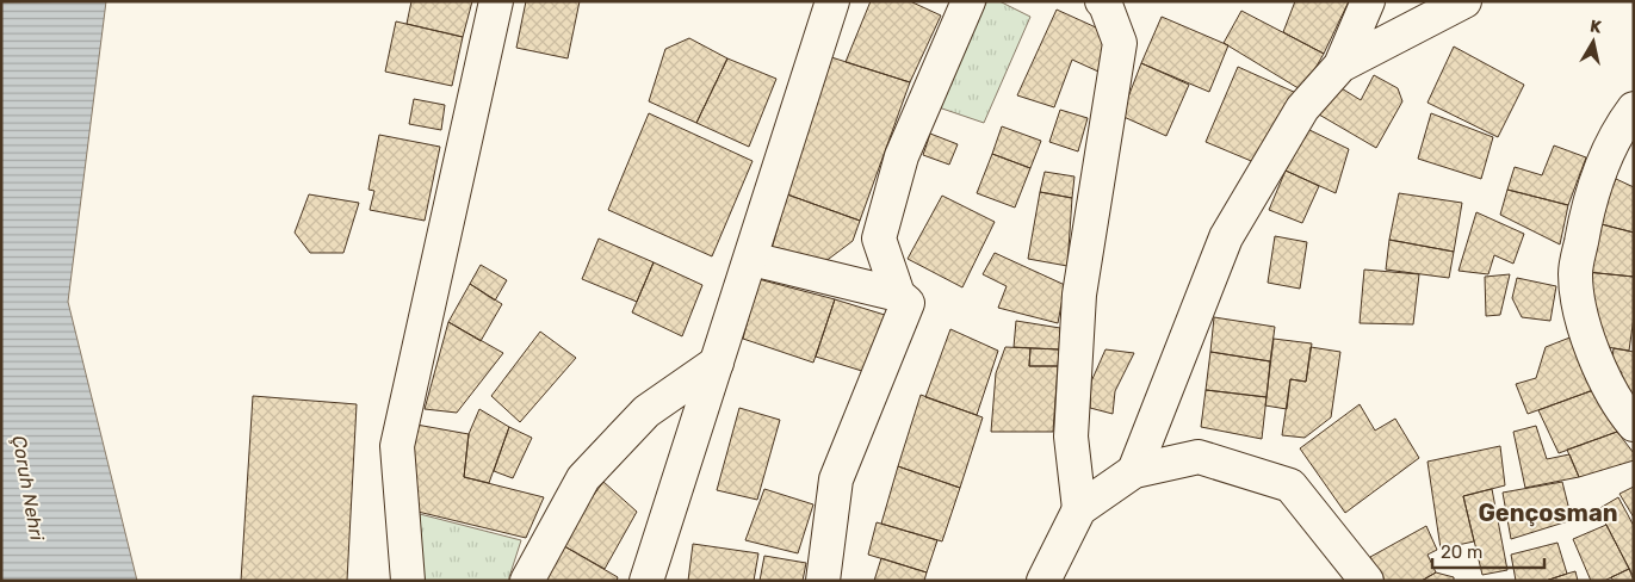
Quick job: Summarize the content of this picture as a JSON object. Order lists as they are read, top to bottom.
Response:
{
  "districts": ["Gençosman"],
  "water": ["Çoruh Nehri"],
  "scale_bar": "20 m",
  "north": "top"
}
